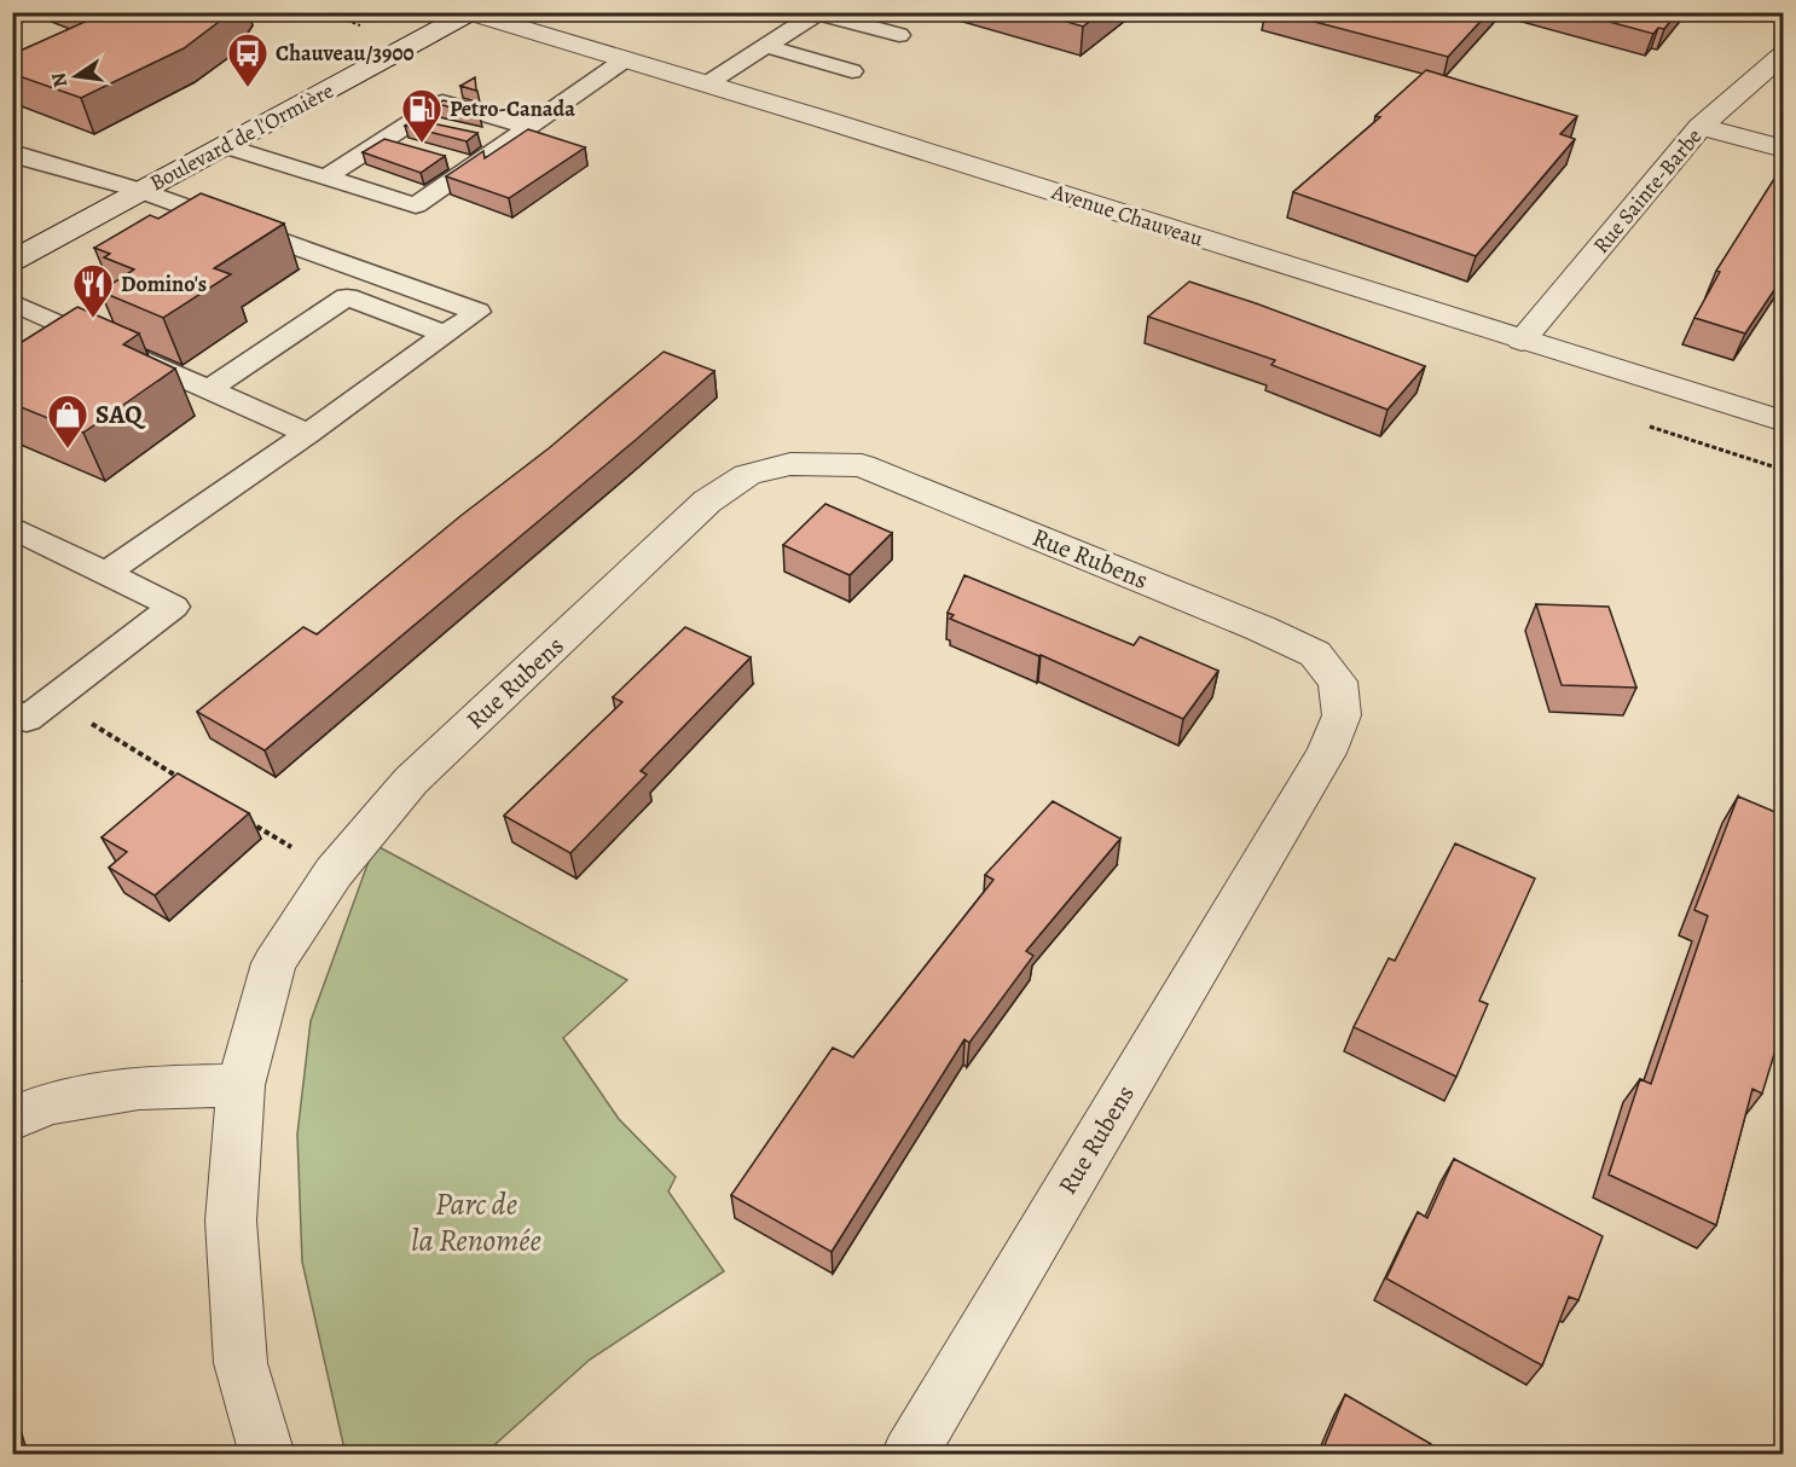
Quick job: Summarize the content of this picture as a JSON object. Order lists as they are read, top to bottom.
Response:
{
  "streets": {
    "street": [
      "Boulevard de l'Ormière",
      "Rue Sainte-Barbe",
      "Avenue Chauveau",
      "Rue Rubens"
    ]
  },
  "crossings": [
    ["Boulevard de l'Ormière", "Avenue Chauveau"],
    ["Rue Sainte-Barbe", "Avenue Chauveau"]
  ],
  "parks": ["Parc de la Renomée"],
  "places": {
    "bus stop": ["Chauveau/3900"],
    "fuel station": ["Petro-Canada"],
    "restaurant": ["Domino's"],
    "shop": ["SAQ"]
  },
  "north": "left"
}
